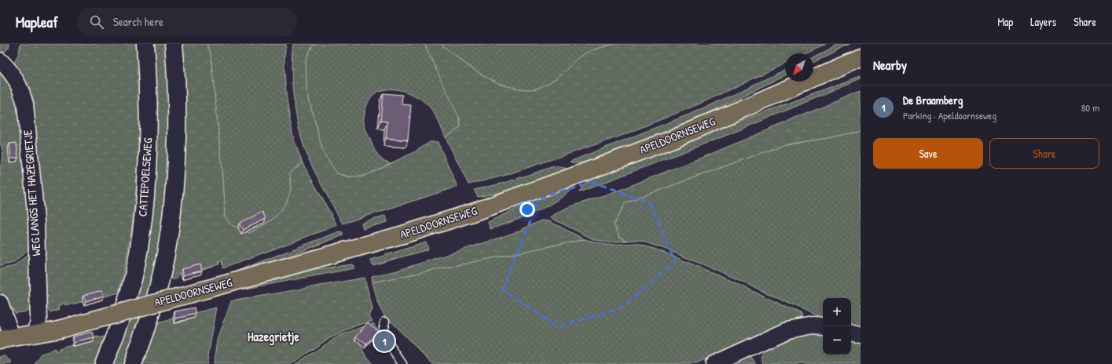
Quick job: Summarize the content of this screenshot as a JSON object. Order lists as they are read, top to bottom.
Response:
{
  "streets": {
    "main road": ["APELDOORNSEWEG"],
    "street": ["CATTEPOELSEWEG", "WEG LANGS HET HAZEGRIETJE"]
  },
  "crossings": [
    ["APELDOORNSEWEG", "WEG LANGS HET HAZEGRIETJE"]
  ],
  "districts": ["Hazegrietje"],
  "north": "bottom left",
  "page": {
    "header": "Mapleaf",
    "search": "Search here",
    "nav": ["Map", "Layers", "Share"],
    "heading": "Nearby",
    "list": [
      {
        "mark": "1",
        "name": "De Braamberg",
        "note": "Parking · Apeldoornseweg",
        "value": "80 m"
      }
    ],
    "buttons": ["Save", "Share"],
    "map_buttons": ["+", "−"],
    "pins": "1"
  }
}
